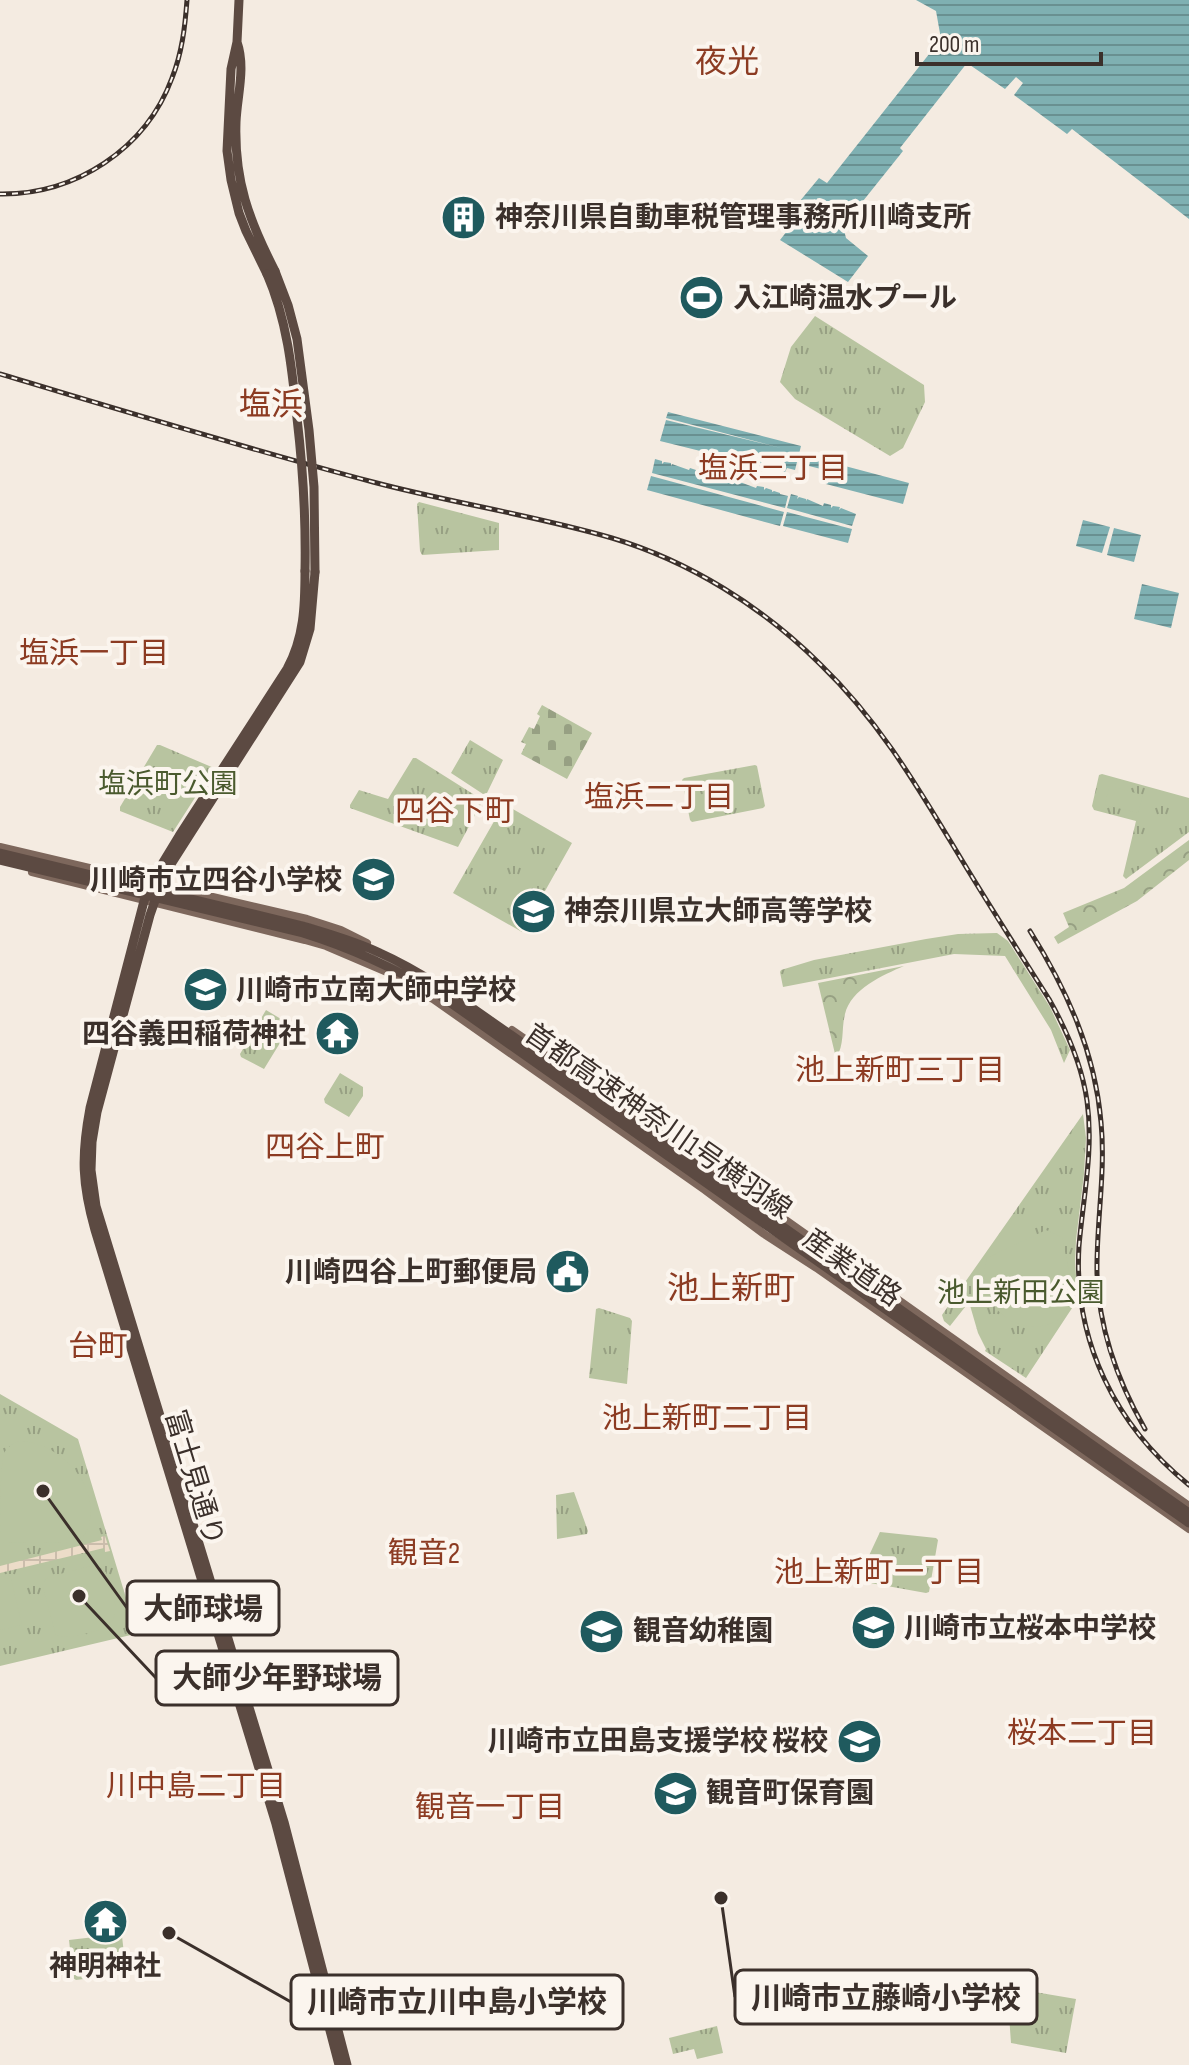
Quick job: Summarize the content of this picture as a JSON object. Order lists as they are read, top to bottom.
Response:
{
  "streets": {
    "highway": ["首都高速神奈川1号横羽線", "富士見通り"],
    "main road": ["産業道路"]
  },
  "crossings": [
    ["首都高速神奈川1号横羽線", "産業道路"],
    ["産業道路", "富士見通り"]
  ],
  "districts": [
    "夜光",
    "塩浜",
    "塩浜三丁目",
    "塩浜一丁目",
    "塩浜二丁目",
    "四谷下町",
    "池上新町三丁目",
    "四谷上町",
    "池上新町",
    "台町",
    "池上新町二丁目",
    "観音2",
    "池上新町一丁目",
    "桜本二丁目",
    "川中島二丁目",
    "観音一丁目"
  ],
  "parks": ["塩浜町公園", "池上新田公園"],
  "places": {
    "building": ["神奈川県自動車税管理事務所川崎支所"],
    "sports": ["入江崎温水プール"],
    "school or university": [
      "川崎市立四谷小学校",
      "神奈川県立大師高等学校",
      "川崎市立南大師中学校",
      "川崎市立桜本中学校",
      "観音幼稚園",
      "川崎市立田島支援学校 桜校",
      "観音町保育園"
    ],
    "temple": ["四谷義田稲荷神社", "神明神社"],
    "public building": ["川崎四谷上町郵便局"],
    "other": [
      "大師球場",
      "大師少年野球場",
      "川崎市立藤崎小学校",
      "川崎市立川中島小学校"
    ]
  },
  "scale_bar": "200 m"
}
